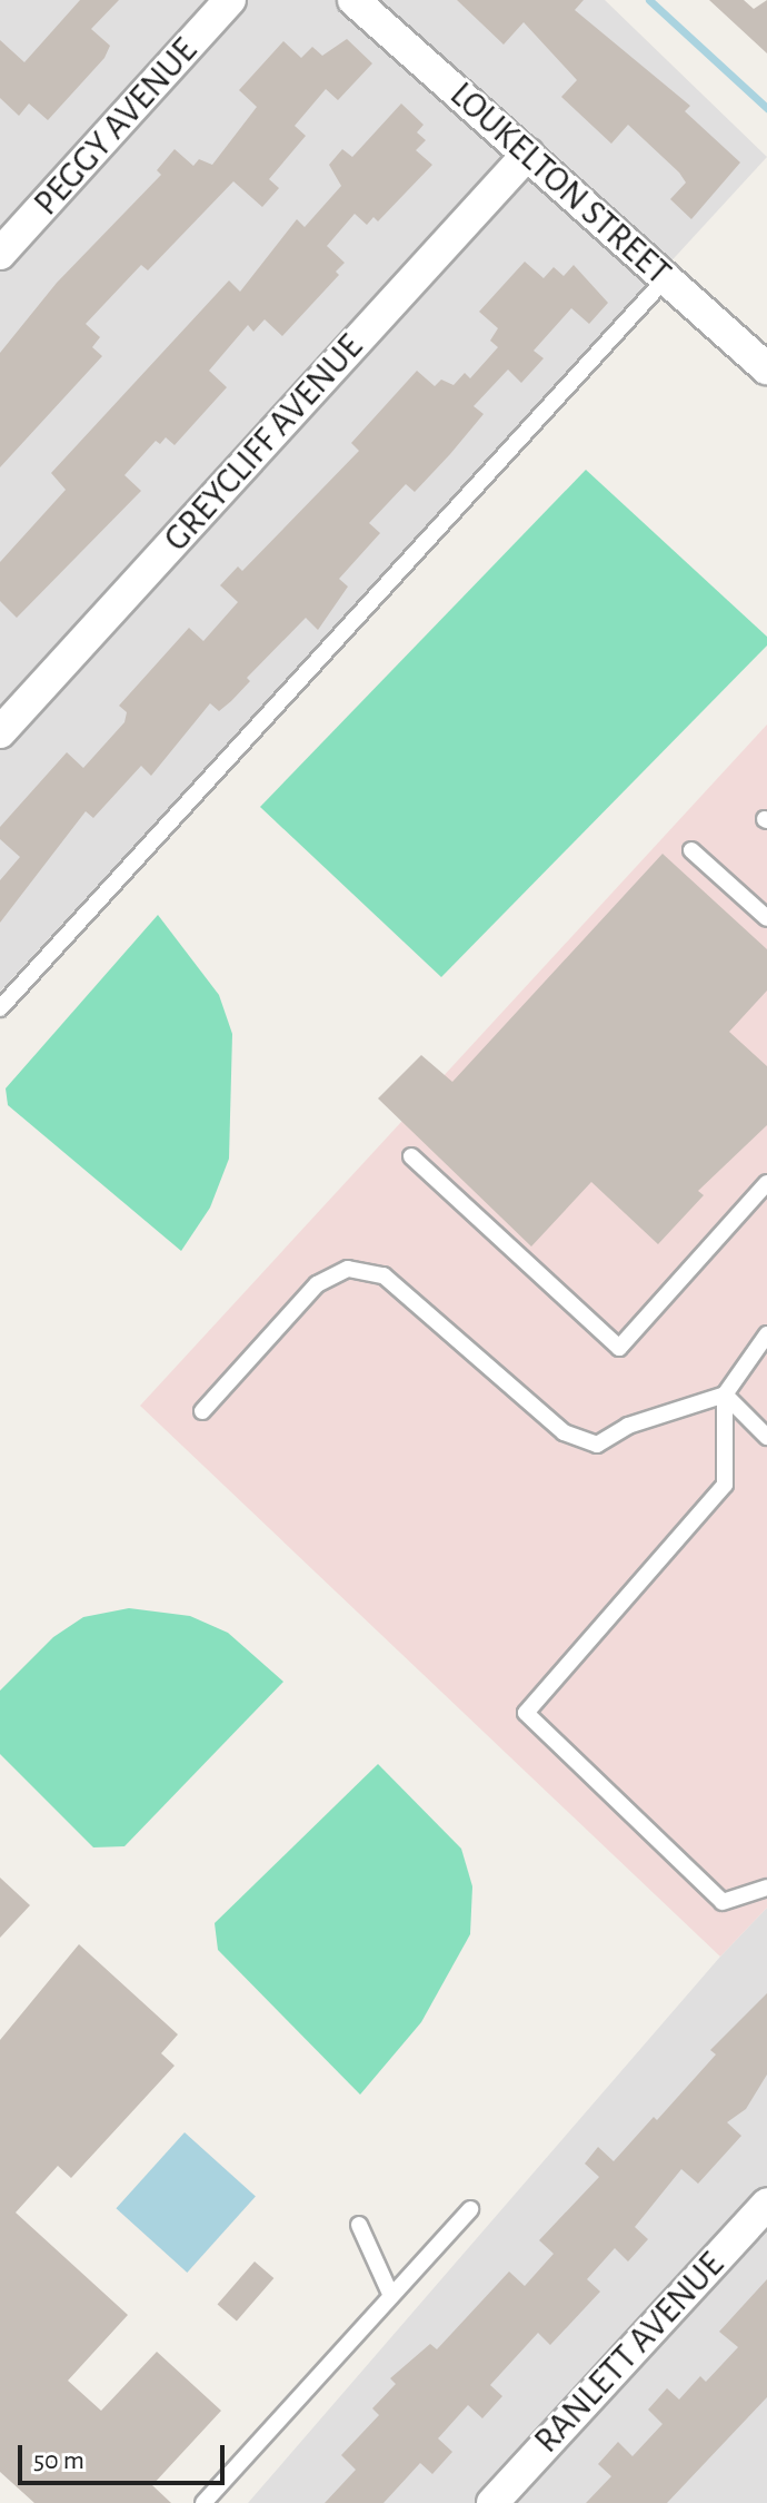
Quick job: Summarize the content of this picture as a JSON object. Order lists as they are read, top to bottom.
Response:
{
  "streets": {
    "street": [
      "PEGGY AVENUE",
      "LOUKELTON STREET",
      "GREYCLIFF AVENUE",
      "RANLETT AVENUE"
    ]
  },
  "crossings": [
    ["LOUKELTON STREET", "GREYCLIFF AVENUE"]
  ],
  "scale_bar": "50 m"
}
